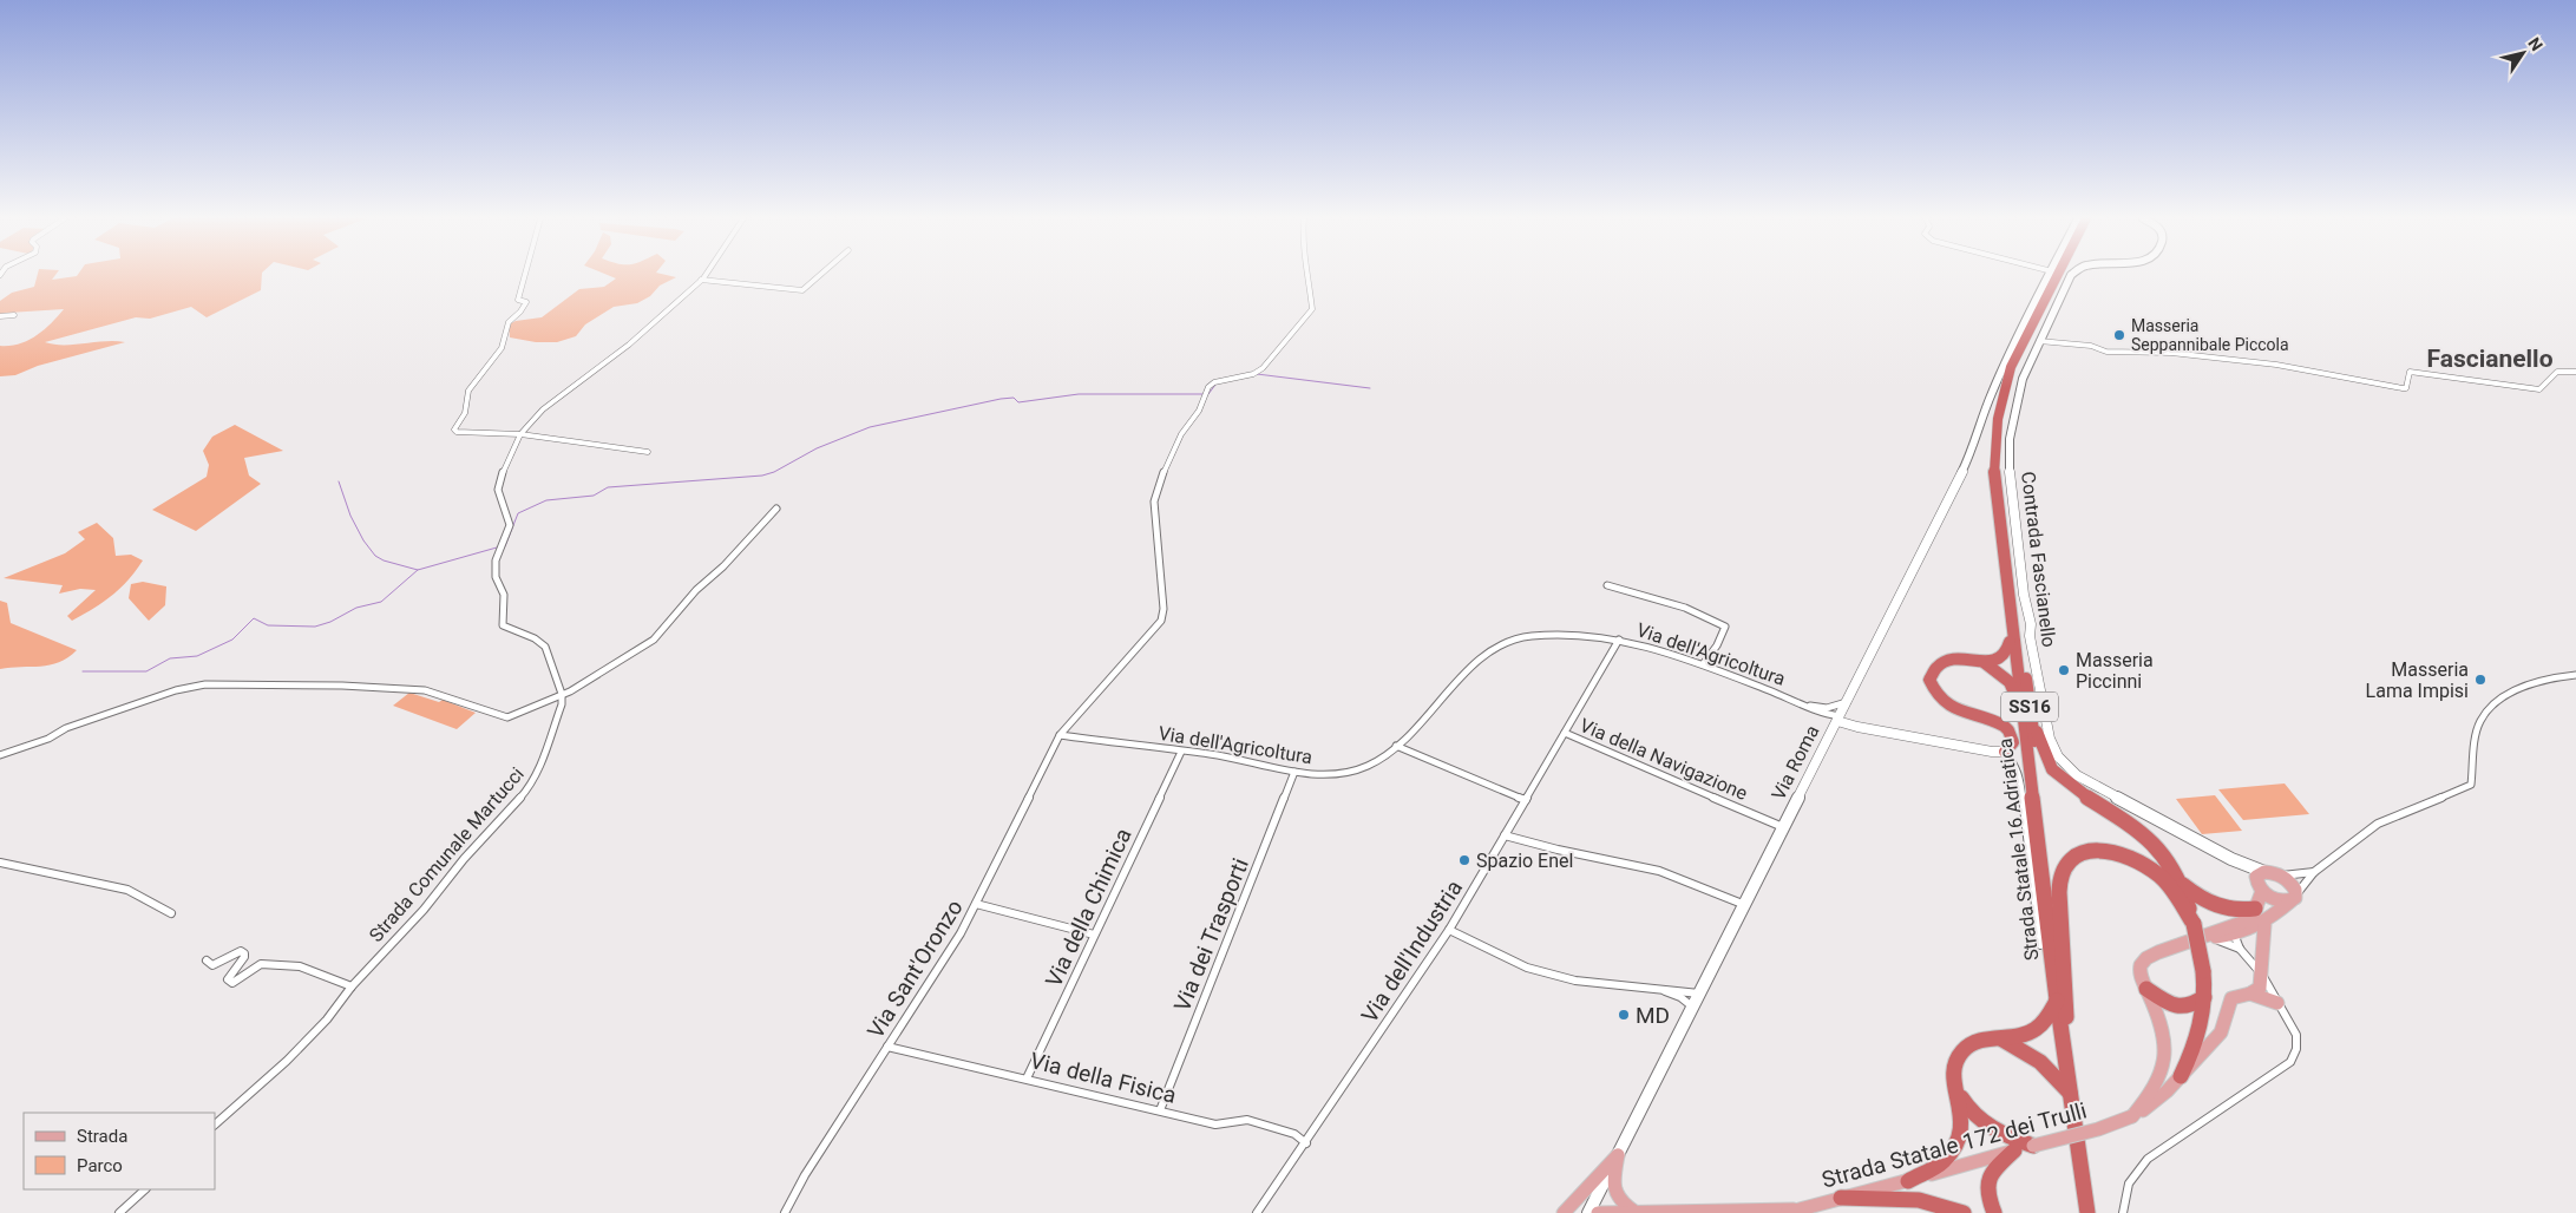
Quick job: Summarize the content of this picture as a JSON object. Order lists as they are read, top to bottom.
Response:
{
  "streets": {
    "highway": ["SS16", "Strada Statale 16 Adriatica"],
    "main road": ["Strada Statale 172 dei Trulli"],
    "street": [
      "Contrada Fascianello",
      "Via dell'Agricoltura",
      "Via della Navigazione",
      "Via Roma",
      "Strada Comunale Martucci",
      "Via della Chimica",
      "Via dei Trasporti",
      "Via dell'Industria",
      "Via Sant'Oronzo",
      "Via della Fisica"
    ]
  },
  "crossings": [
    ["Via dell'Agricoltura", "Via Roma"],
    ["Via dell'Agricoltura", "Via della Chimica"],
    ["Via dell'Agricoltura", "Via dei Trasporti"],
    ["Via dell'Agricoltura", "Via dell'Industria"],
    ["Via dell'Agricoltura", "Via Sant'Oronzo"],
    ["Via della Navigazione", "Via Roma"],
    ["Via della Navigazione", "Via dell'Industria"],
    ["Via della Chimica", "Via della Fisica"],
    ["Via dei Trasporti", "Via della Fisica"],
    ["Via dell'Industria", "Via della Fisica"],
    ["Via Sant'Oronzo", "Via della Fisica"]
  ],
  "districts": ["Fascianello"],
  "places": [
    "Masseria Seppannibale Piccola",
    "Masseria Piccinni",
    "Masseria Lama Impisi",
    "Spazio Enel",
    "MD"
  ],
  "legend": ["Strada", "Parco"],
  "north": "top right"
}
